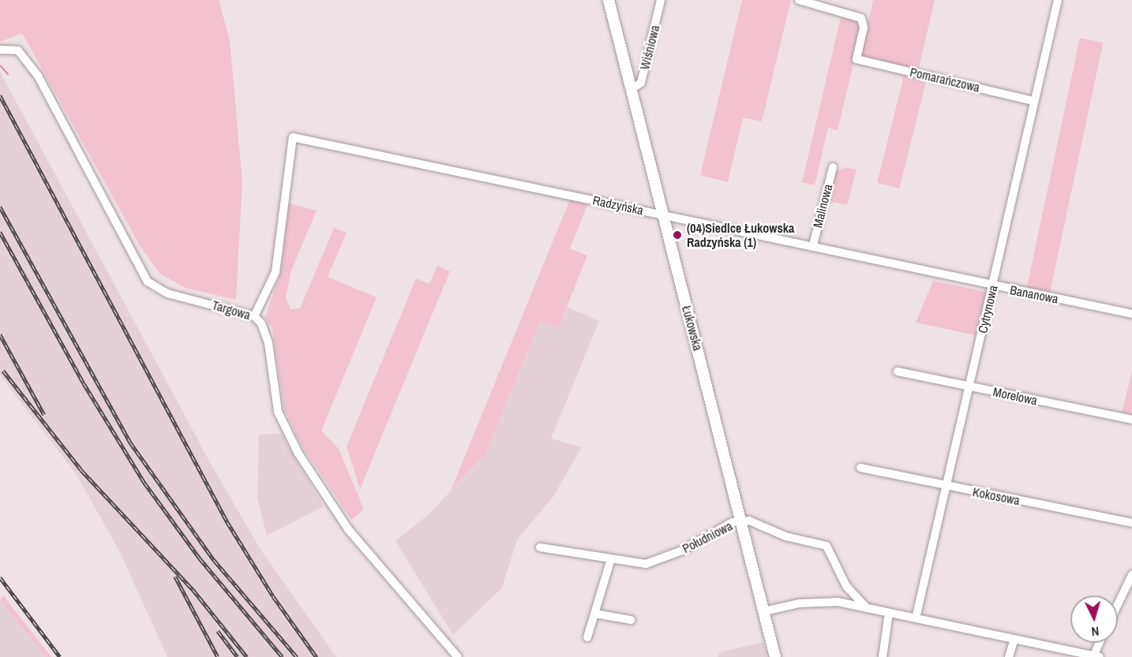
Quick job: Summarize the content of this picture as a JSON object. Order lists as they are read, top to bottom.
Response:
{
  "streets": {
    "main road": ["Łukowska"],
    "street": [
      "Wiśniowa",
      "Pomarańczowa",
      "Radzyńska",
      "Malinowa",
      "Bananowa",
      "Cytrynowa",
      "Targowa",
      "Morelowa",
      "Kokosowa",
      "Południowa"
    ]
  },
  "crossings": [
    ["Wiśniowa", "Łukowska"],
    ["Pomarańczowa", "Cytrynowa"],
    ["Radzyńska", "Malinowa"],
    ["Radzyńska", "Bananowa"],
    ["Radzyńska", "Targowa"],
    ["Radzyńska", "Łukowska"],
    ["Bananowa", "Cytrynowa"],
    ["Cytrynowa", "Morelowa"],
    ["Cytrynowa", "Kokosowa"],
    ["Łukowska", "Południowa"]
  ],
  "places": ["(04)Siedlce Łukowska Radzyńska (1)"],
  "north": "bottom"
}
